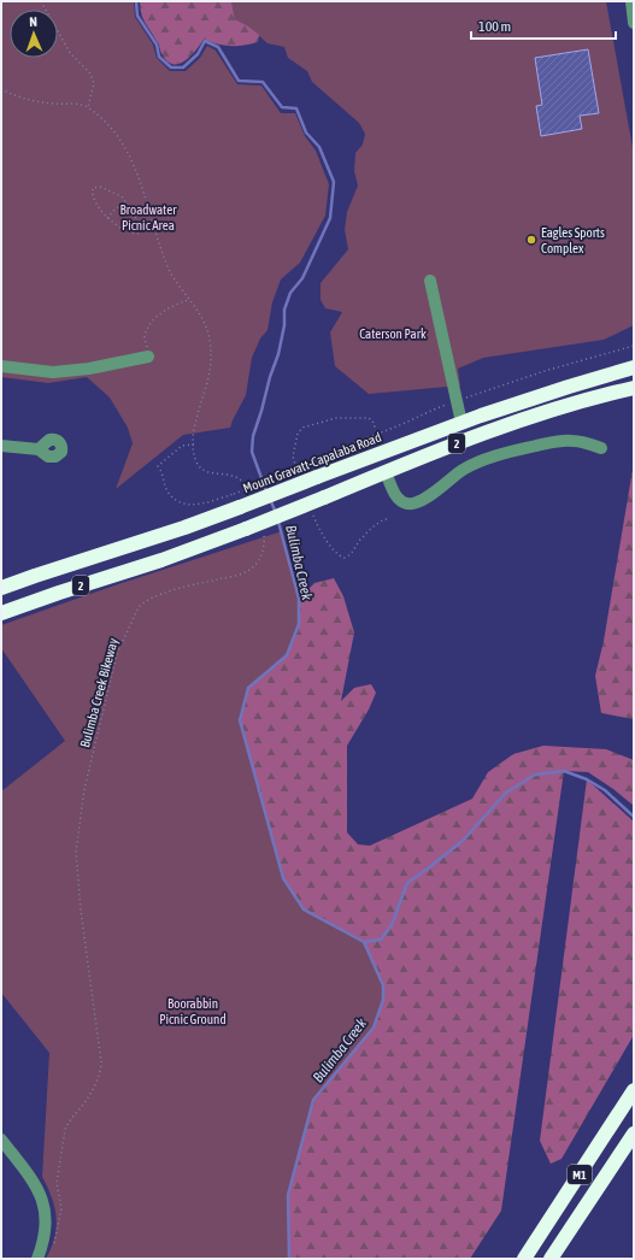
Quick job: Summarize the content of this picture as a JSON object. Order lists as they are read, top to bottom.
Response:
{
  "streets": {
    "highway": ["2", "Mount Gravatt-Capalaba Road", "M1"],
    "path": ["Bulimba Creek Bikeway"]
  },
  "water": ["Bulimba Creek"],
  "parks": ["Broadwater Picnic Area", "Caterson Park", "Boorabbin Picnic Ground"],
  "places": ["Eagles Sports Complex"],
  "scale_bar": "100 m",
  "north": "top"
}
